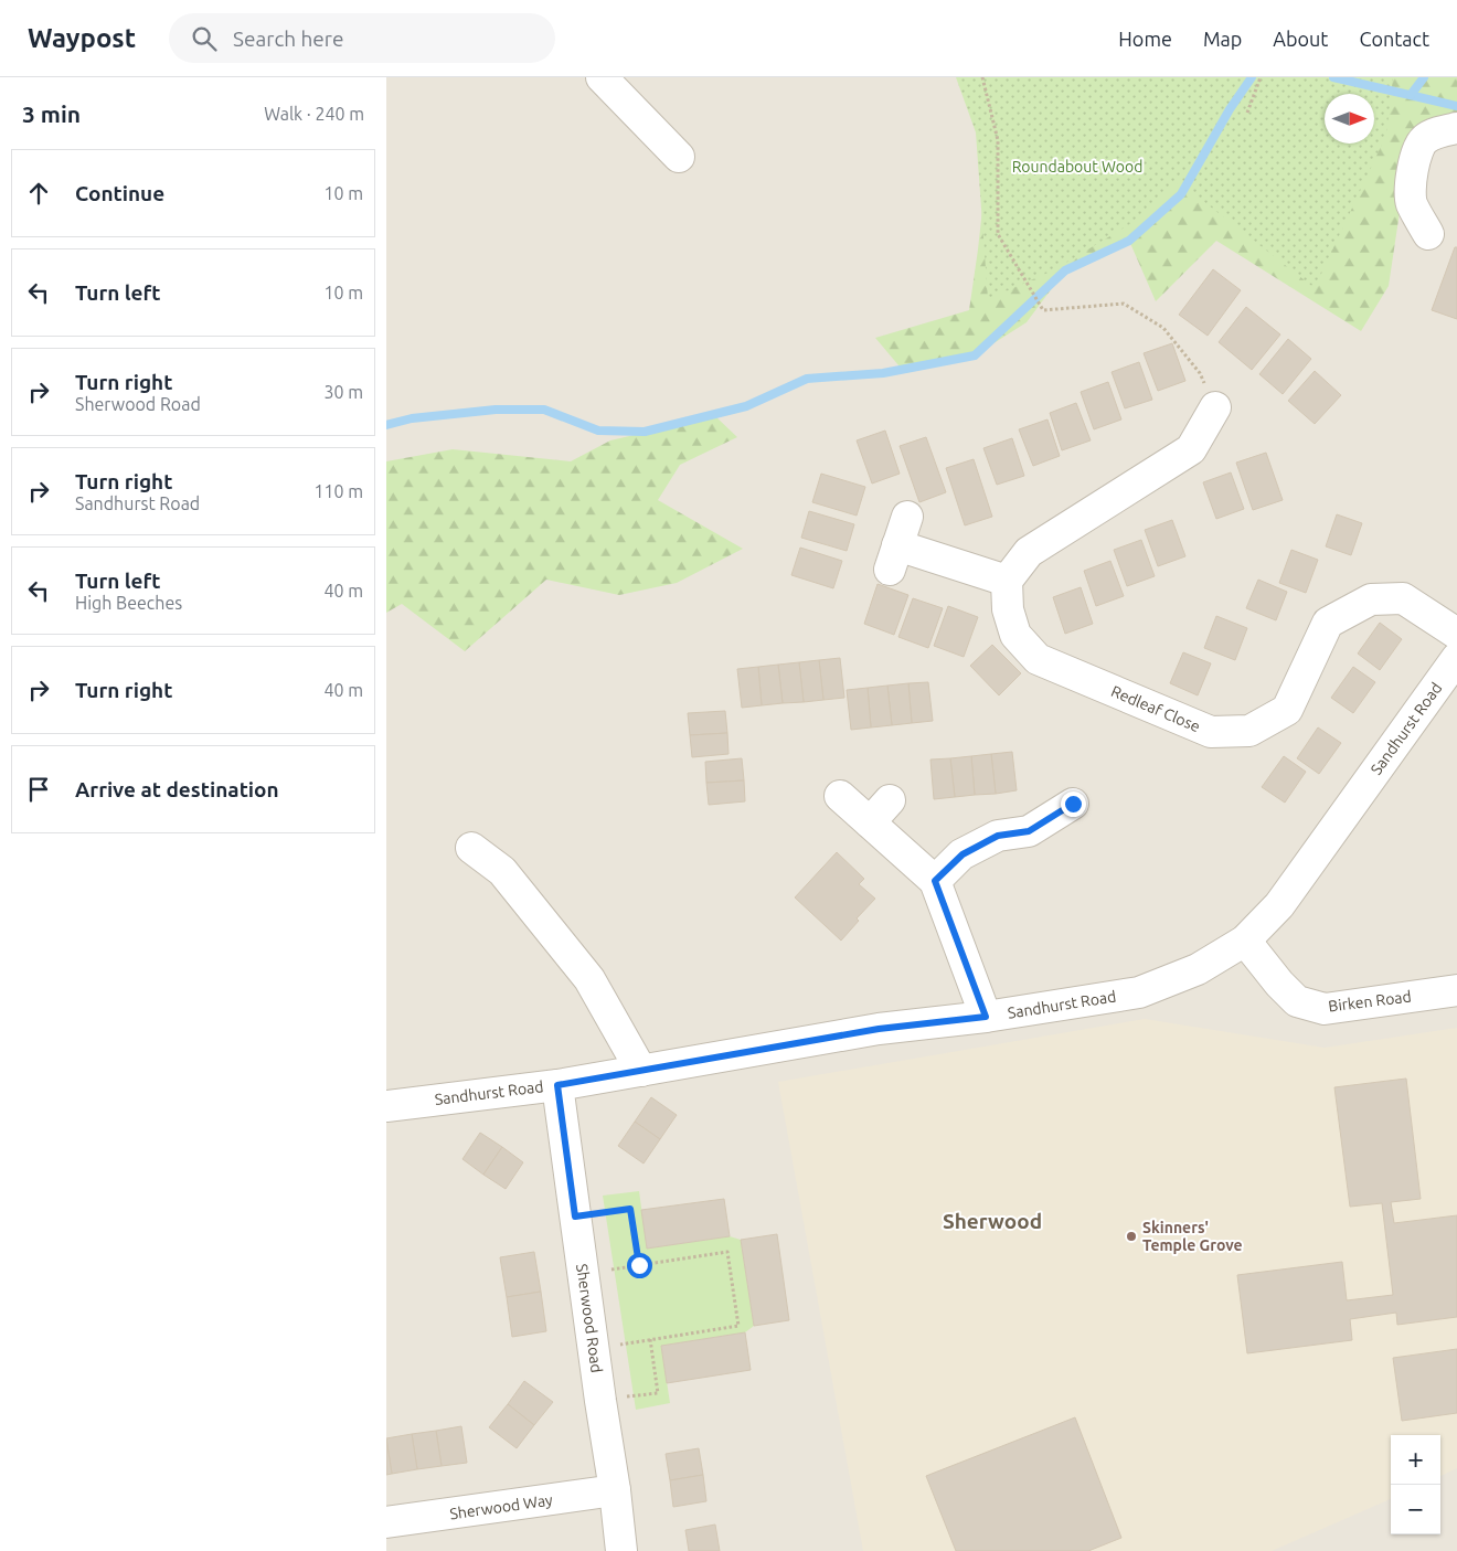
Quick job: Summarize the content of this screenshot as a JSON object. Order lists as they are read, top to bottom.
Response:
{
  "streets": {
    "street": [
      "Redleaf Close",
      "Sandhurst Road",
      "Birken Road",
      "Sherwood Road",
      "Sherwood Way"
    ]
  },
  "crossings": [
    ["Sandhurst Road", "Birken Road"],
    ["Sandhurst Road", "Sherwood Road"],
    ["Sherwood Road", "Sherwood Way"]
  ],
  "districts": ["Sherwood"],
  "parks": ["Roundabout Wood"],
  "places": ["Skinners' Temple Grove"],
  "north": "right",
  "page": {
    "header": "Waypost",
    "search": "Search here",
    "nav": [
      "Home",
      "Map",
      "About",
      "Contact"
    ],
    "heading": ["3 min", "Walk · 240 m"],
    "list": [
      ["Continue", "10 m"],
      ["Turn left", "10 m"],
      ["Turn right", "Sherwood Road", "30 m"],
      ["Turn right", "Sandhurst Road", "110 m"],
      ["Turn left", "High Beeches", "40 m"],
      ["Turn right", "40 m"],
      "Arrive at destination"
    ],
    "map_buttons": ["+", "−"]
  }
}
